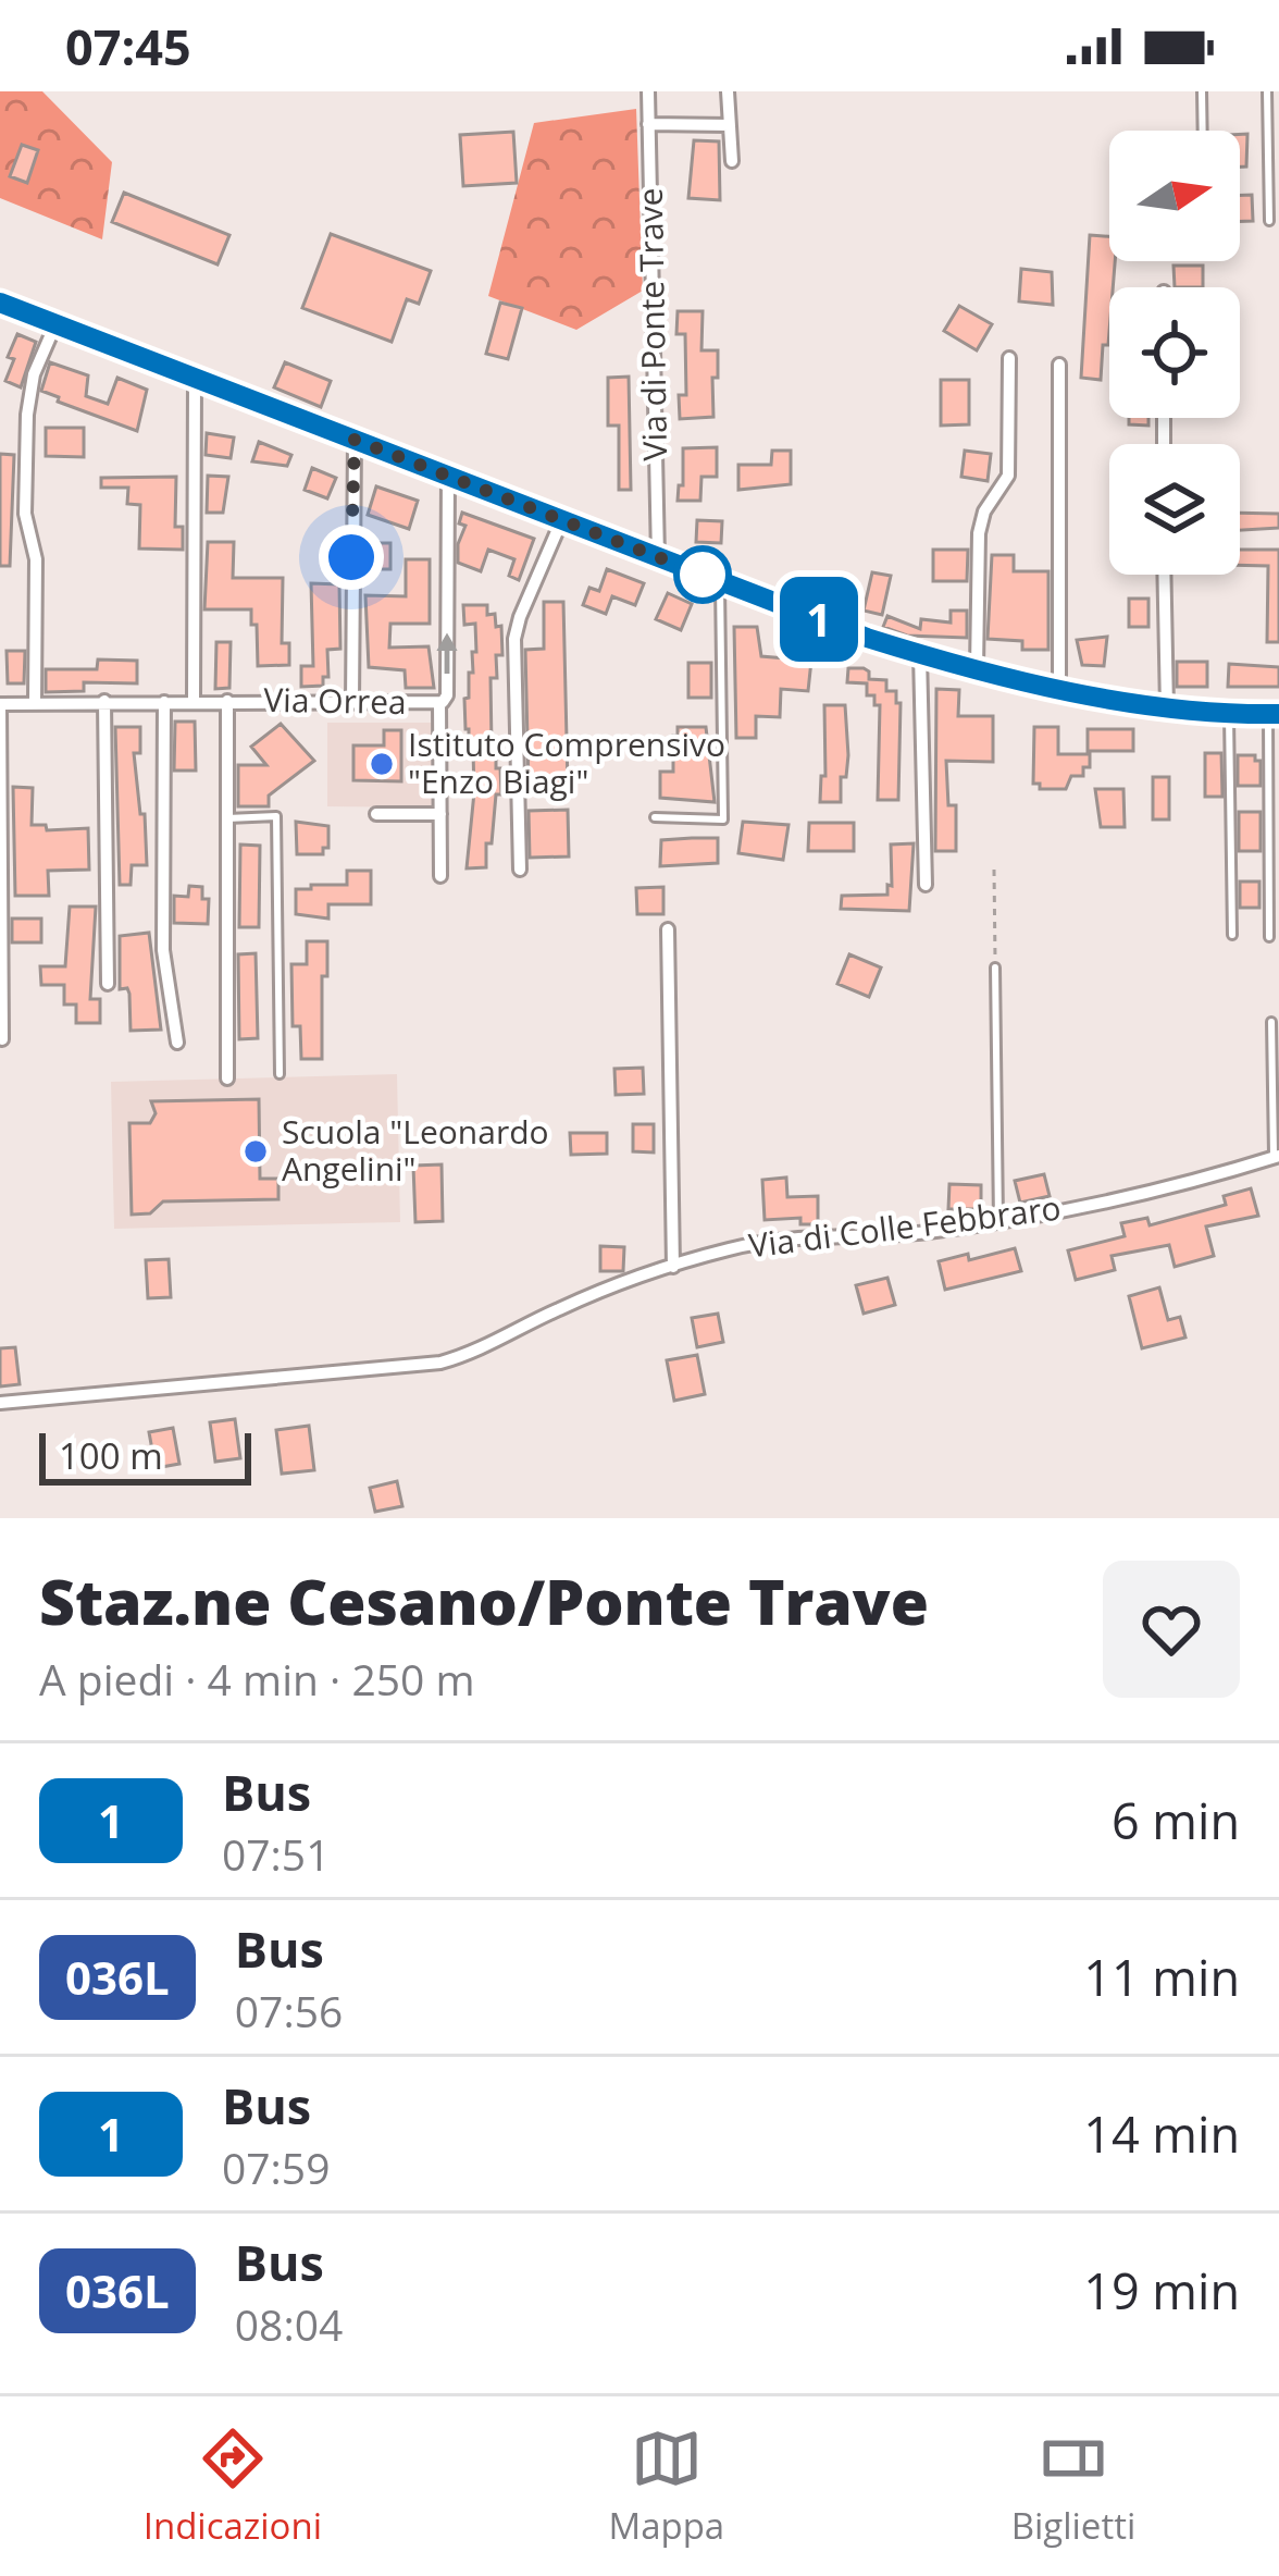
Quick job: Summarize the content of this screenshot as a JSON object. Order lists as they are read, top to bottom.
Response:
{
  "streets": {
    "street": ["Via di Ponte Trave", "Via Orrea", "Via di Colle Febbraro"]
  },
  "places": ["Istituto Comprensivo \"Enzo Biagi\"", "Scuola \"Leonardo Angelini\""],
  "lines": ["bus line 1"],
  "scale_bar": "100 m",
  "north": "right",
  "page": {
    "status": "07:45",
    "on_map": "1",
    "scale": "100 m",
    "heading": ["Staz.ne Cesano/Ponte Trave", "A piedi · 4 min · 250 m"],
    "list": [
      {
        "mark": "1",
        "name": "Bus",
        "note": "07:51",
        "value": "6 min"
      },
      {
        "mark": "036L",
        "name": "Bus",
        "note": "07:56",
        "value": "11 min"
      },
      {
        "mark": "1",
        "name": "Bus",
        "note": "07:59",
        "value": "14 min"
      },
      {
        "mark": "036L",
        "name": "Bus",
        "note": "08:04",
        "value": "19 min"
      }
    ],
    "tabs": ["Indicazioni", "Mappa", "Biglietti"]
  }
}
